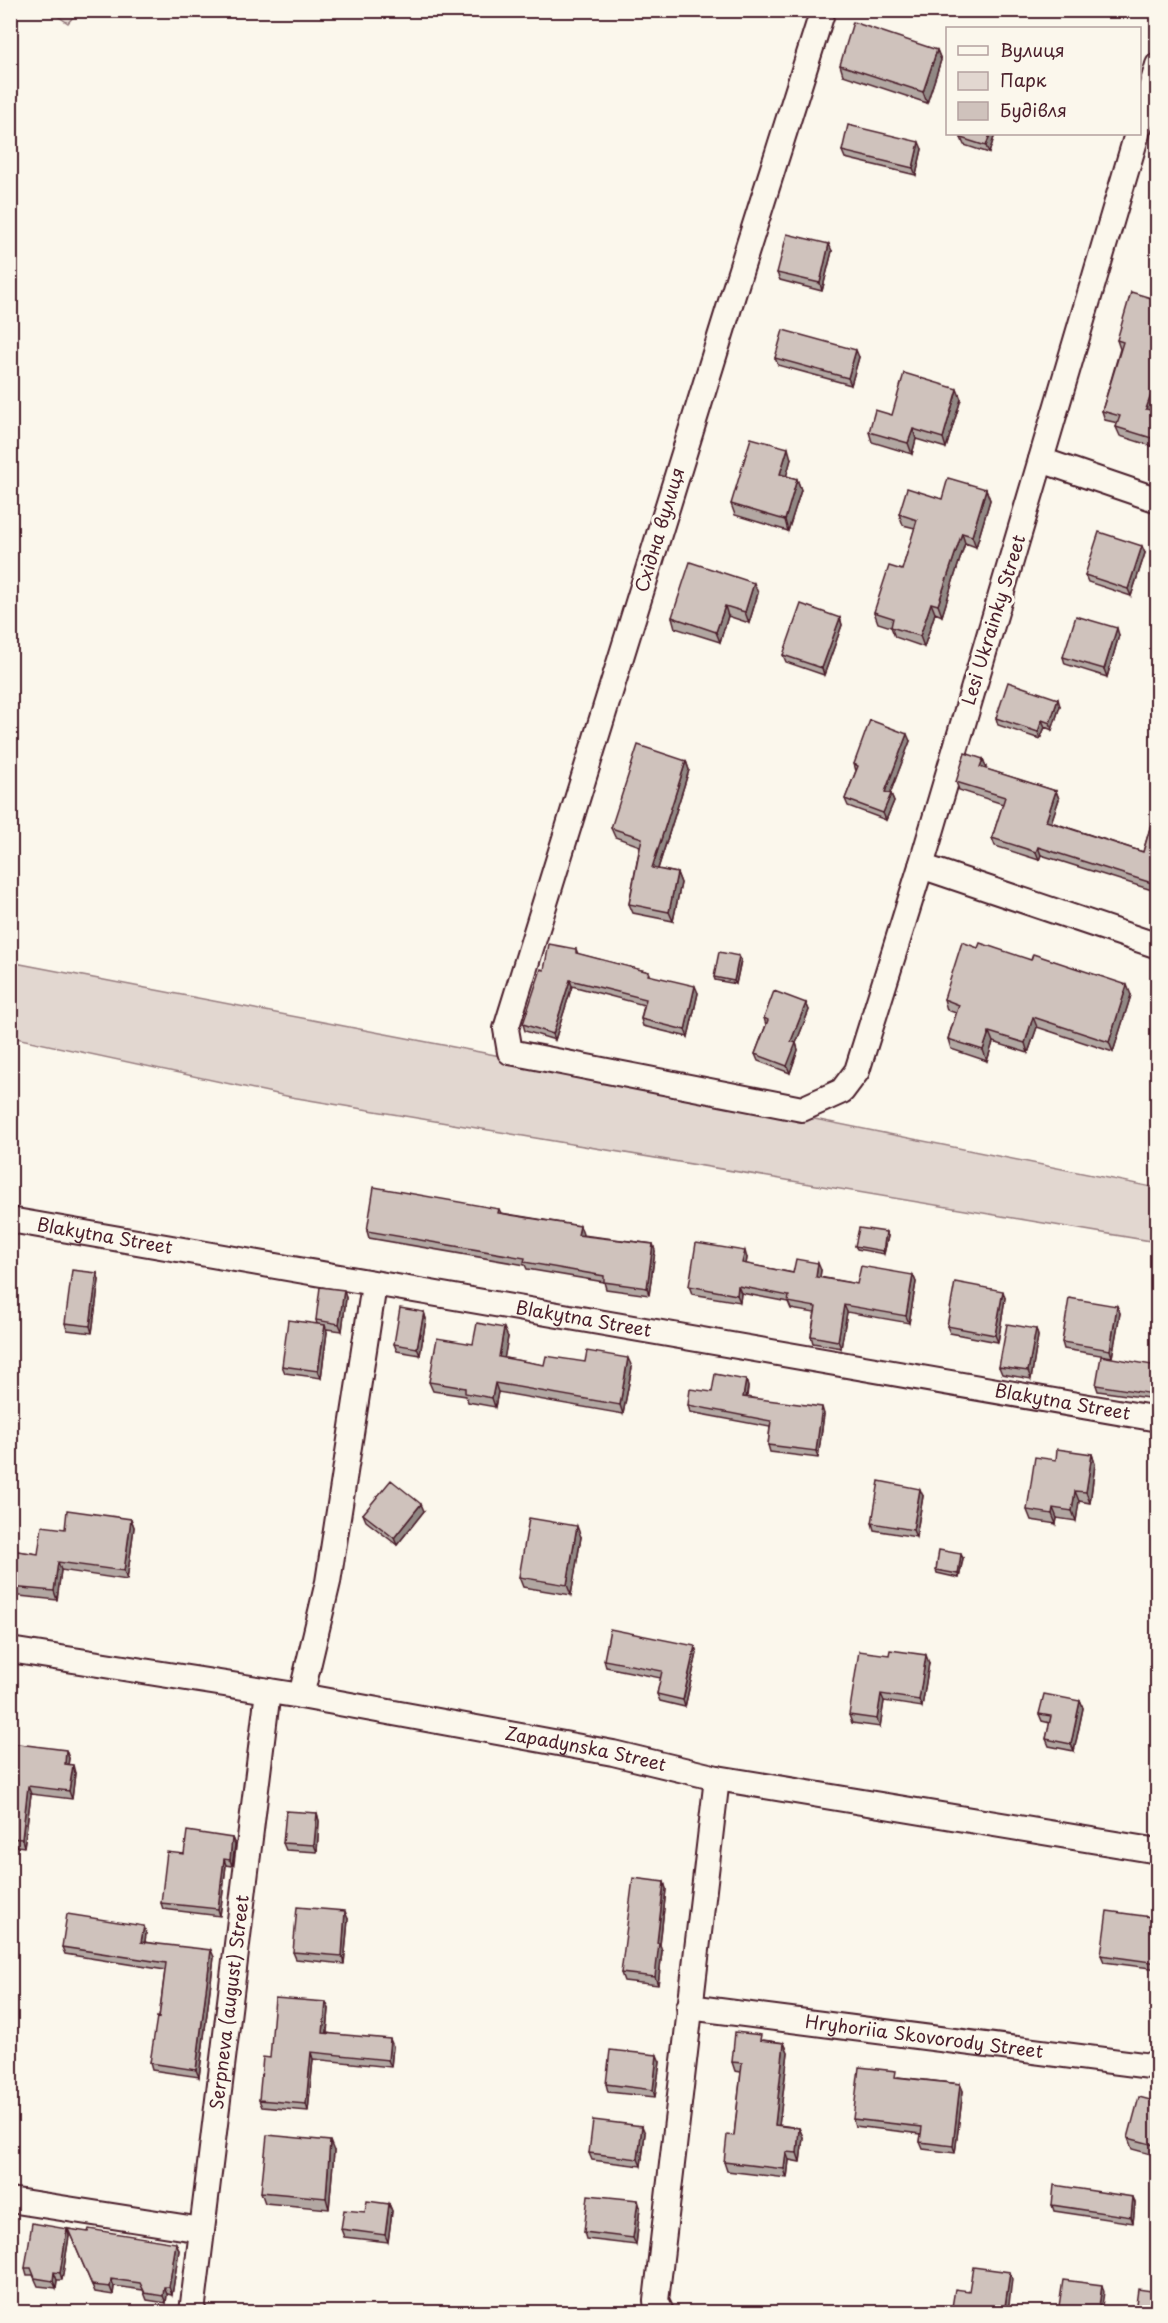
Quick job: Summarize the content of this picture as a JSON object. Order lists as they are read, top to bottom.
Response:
{
  "streets": {
    "street": [
      "Східна вулиця",
      "Lesi Ukrainky Street",
      "Blakytna Street",
      "Zapadynska Street",
      "Serpneva (august) Street",
      "Hryhoriia Skovorody Street"
    ]
  },
  "crossings": [
    ["Східна вулиця", "Lesi Ukrainky Street"],
    ["Zapadynska Street", "Serpneva (august) Street"]
  ],
  "legend": ["Вулиця", "Парк", "Будівля"]
}
